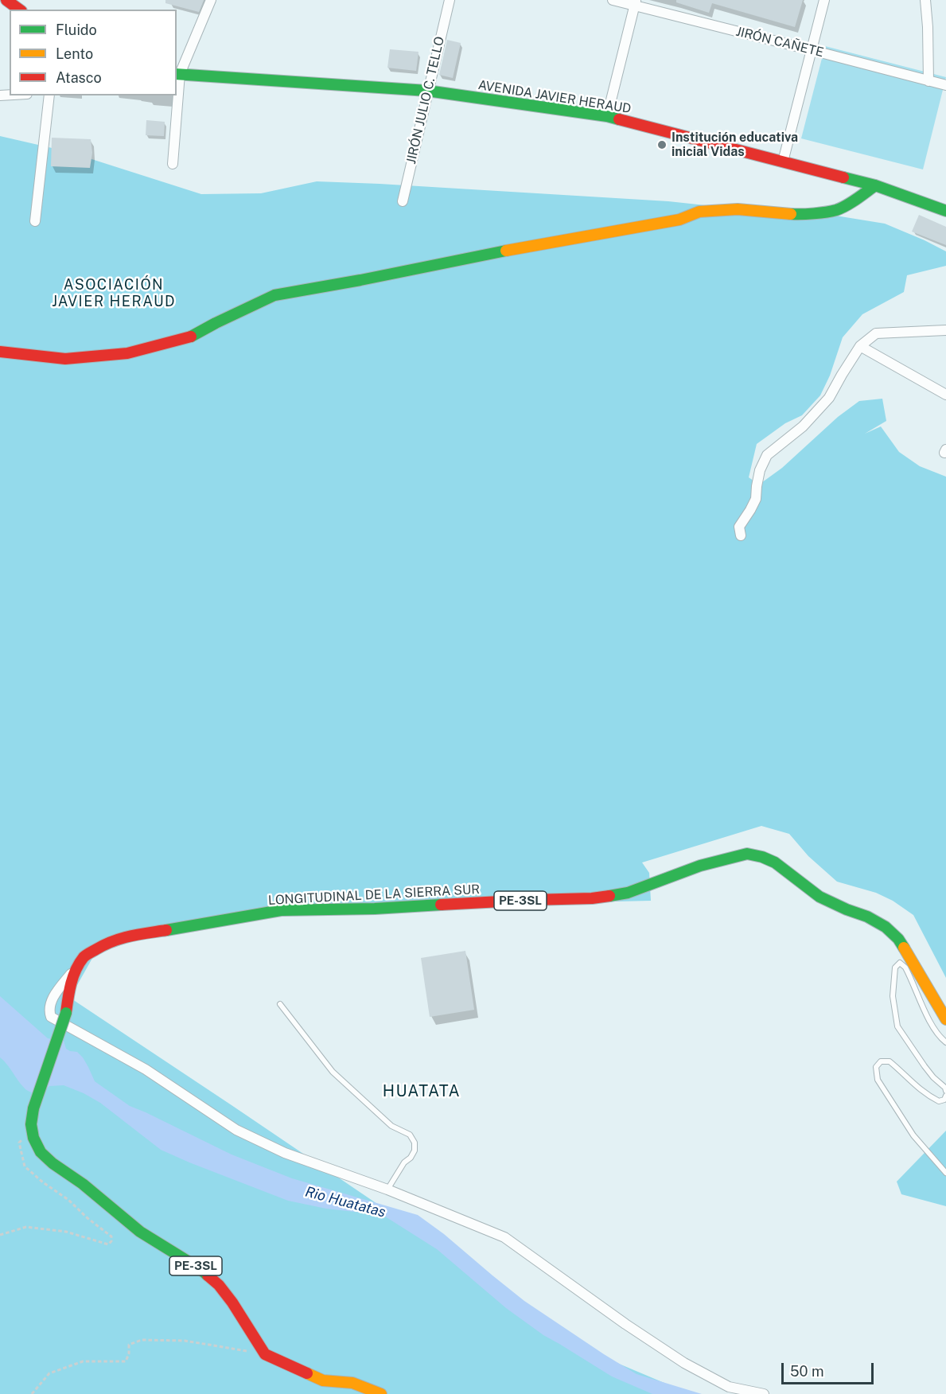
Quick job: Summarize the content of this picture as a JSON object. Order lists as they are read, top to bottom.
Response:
{
  "streets": {
    "main road": ["AVENIDA JAVIER HERAUD", "LONGITUDINAL DE LA SIERRA SUR", "PE-3SL"],
    "street": ["JIRÓN CAÑETE", "JIRÓN JULIO C. TELLO"]
  },
  "crossings": [
    ["AVENIDA JAVIER HERAUD", "JIRÓN JULIO C. TELLO"]
  ],
  "districts": ["ASOCIACIÓN JAVIER HERAUD", "HUATATA"],
  "water": ["Rio Huatatas"],
  "places": ["Institución educativa inicial Vidas"],
  "legend": ["Fluido", "Lento", "Atasco"],
  "scale_bar": "50 m"
}
